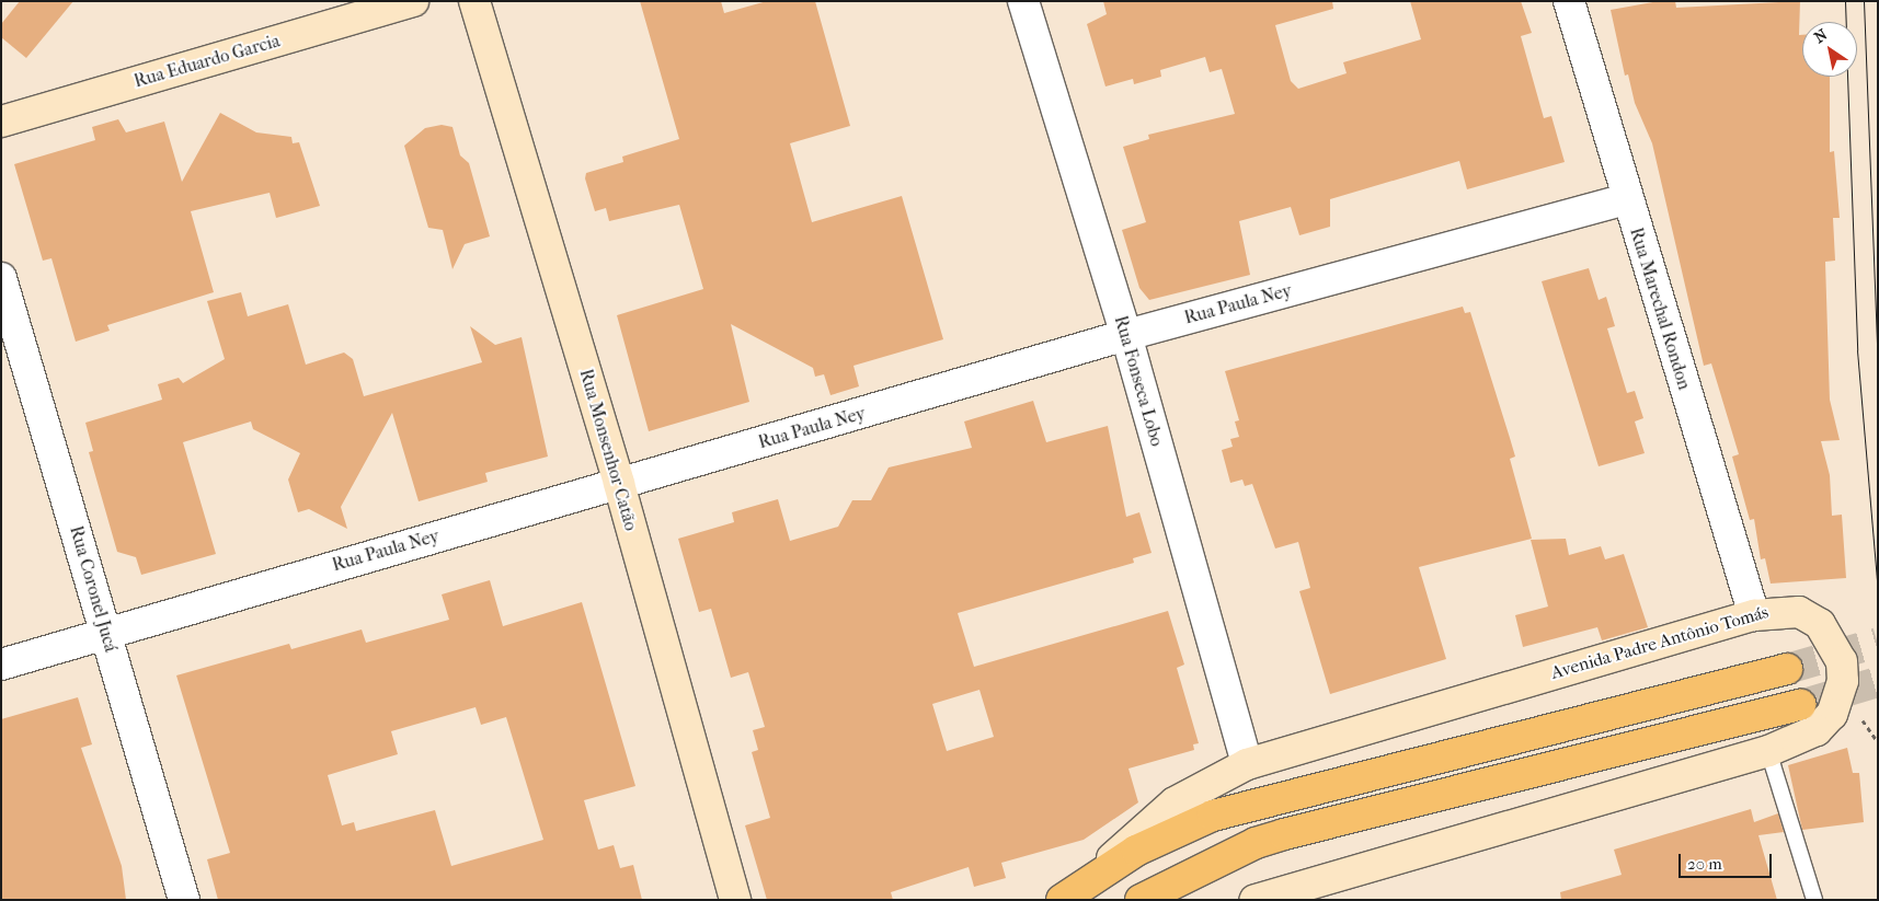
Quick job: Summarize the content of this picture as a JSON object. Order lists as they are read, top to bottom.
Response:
{
  "streets": {
    "main road": ["Avenida Padre Antônio Tomás"],
    "street": [
      "Rua Eduardo Garcia",
      "Rua Paula Ney",
      "Rua Marechal Rondon",
      "Rua Fonseca Lobo",
      "Rua Monsenhor Catão",
      "Rua Coronel Jucá"
    ]
  },
  "crossings": [
    ["Rua Paula Ney", "Rua Marechal Rondon"],
    ["Rua Paula Ney", "Rua Fonseca Lobo"],
    ["Rua Paula Ney", "Rua Monsenhor Catão"],
    ["Rua Paula Ney", "Rua Coronel Jucá"],
    ["Rua Marechal Rondon", "Avenida Padre Antônio Tomás"],
    ["Rua Fonseca Lobo", "Avenida Padre Antônio Tomás"]
  ],
  "scale_bar": "20 m",
  "north": "top left"
}
